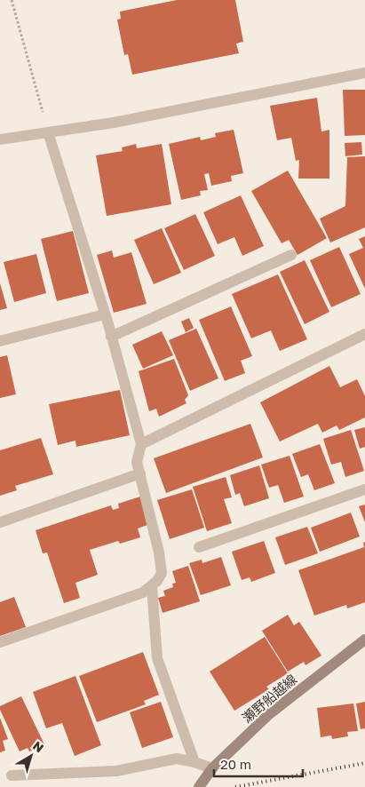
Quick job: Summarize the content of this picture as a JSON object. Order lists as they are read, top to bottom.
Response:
{
  "streets": {
    "main road": ["瀬野船越線"]
  },
  "scale_bar": "20 m",
  "north": "top right"
}
